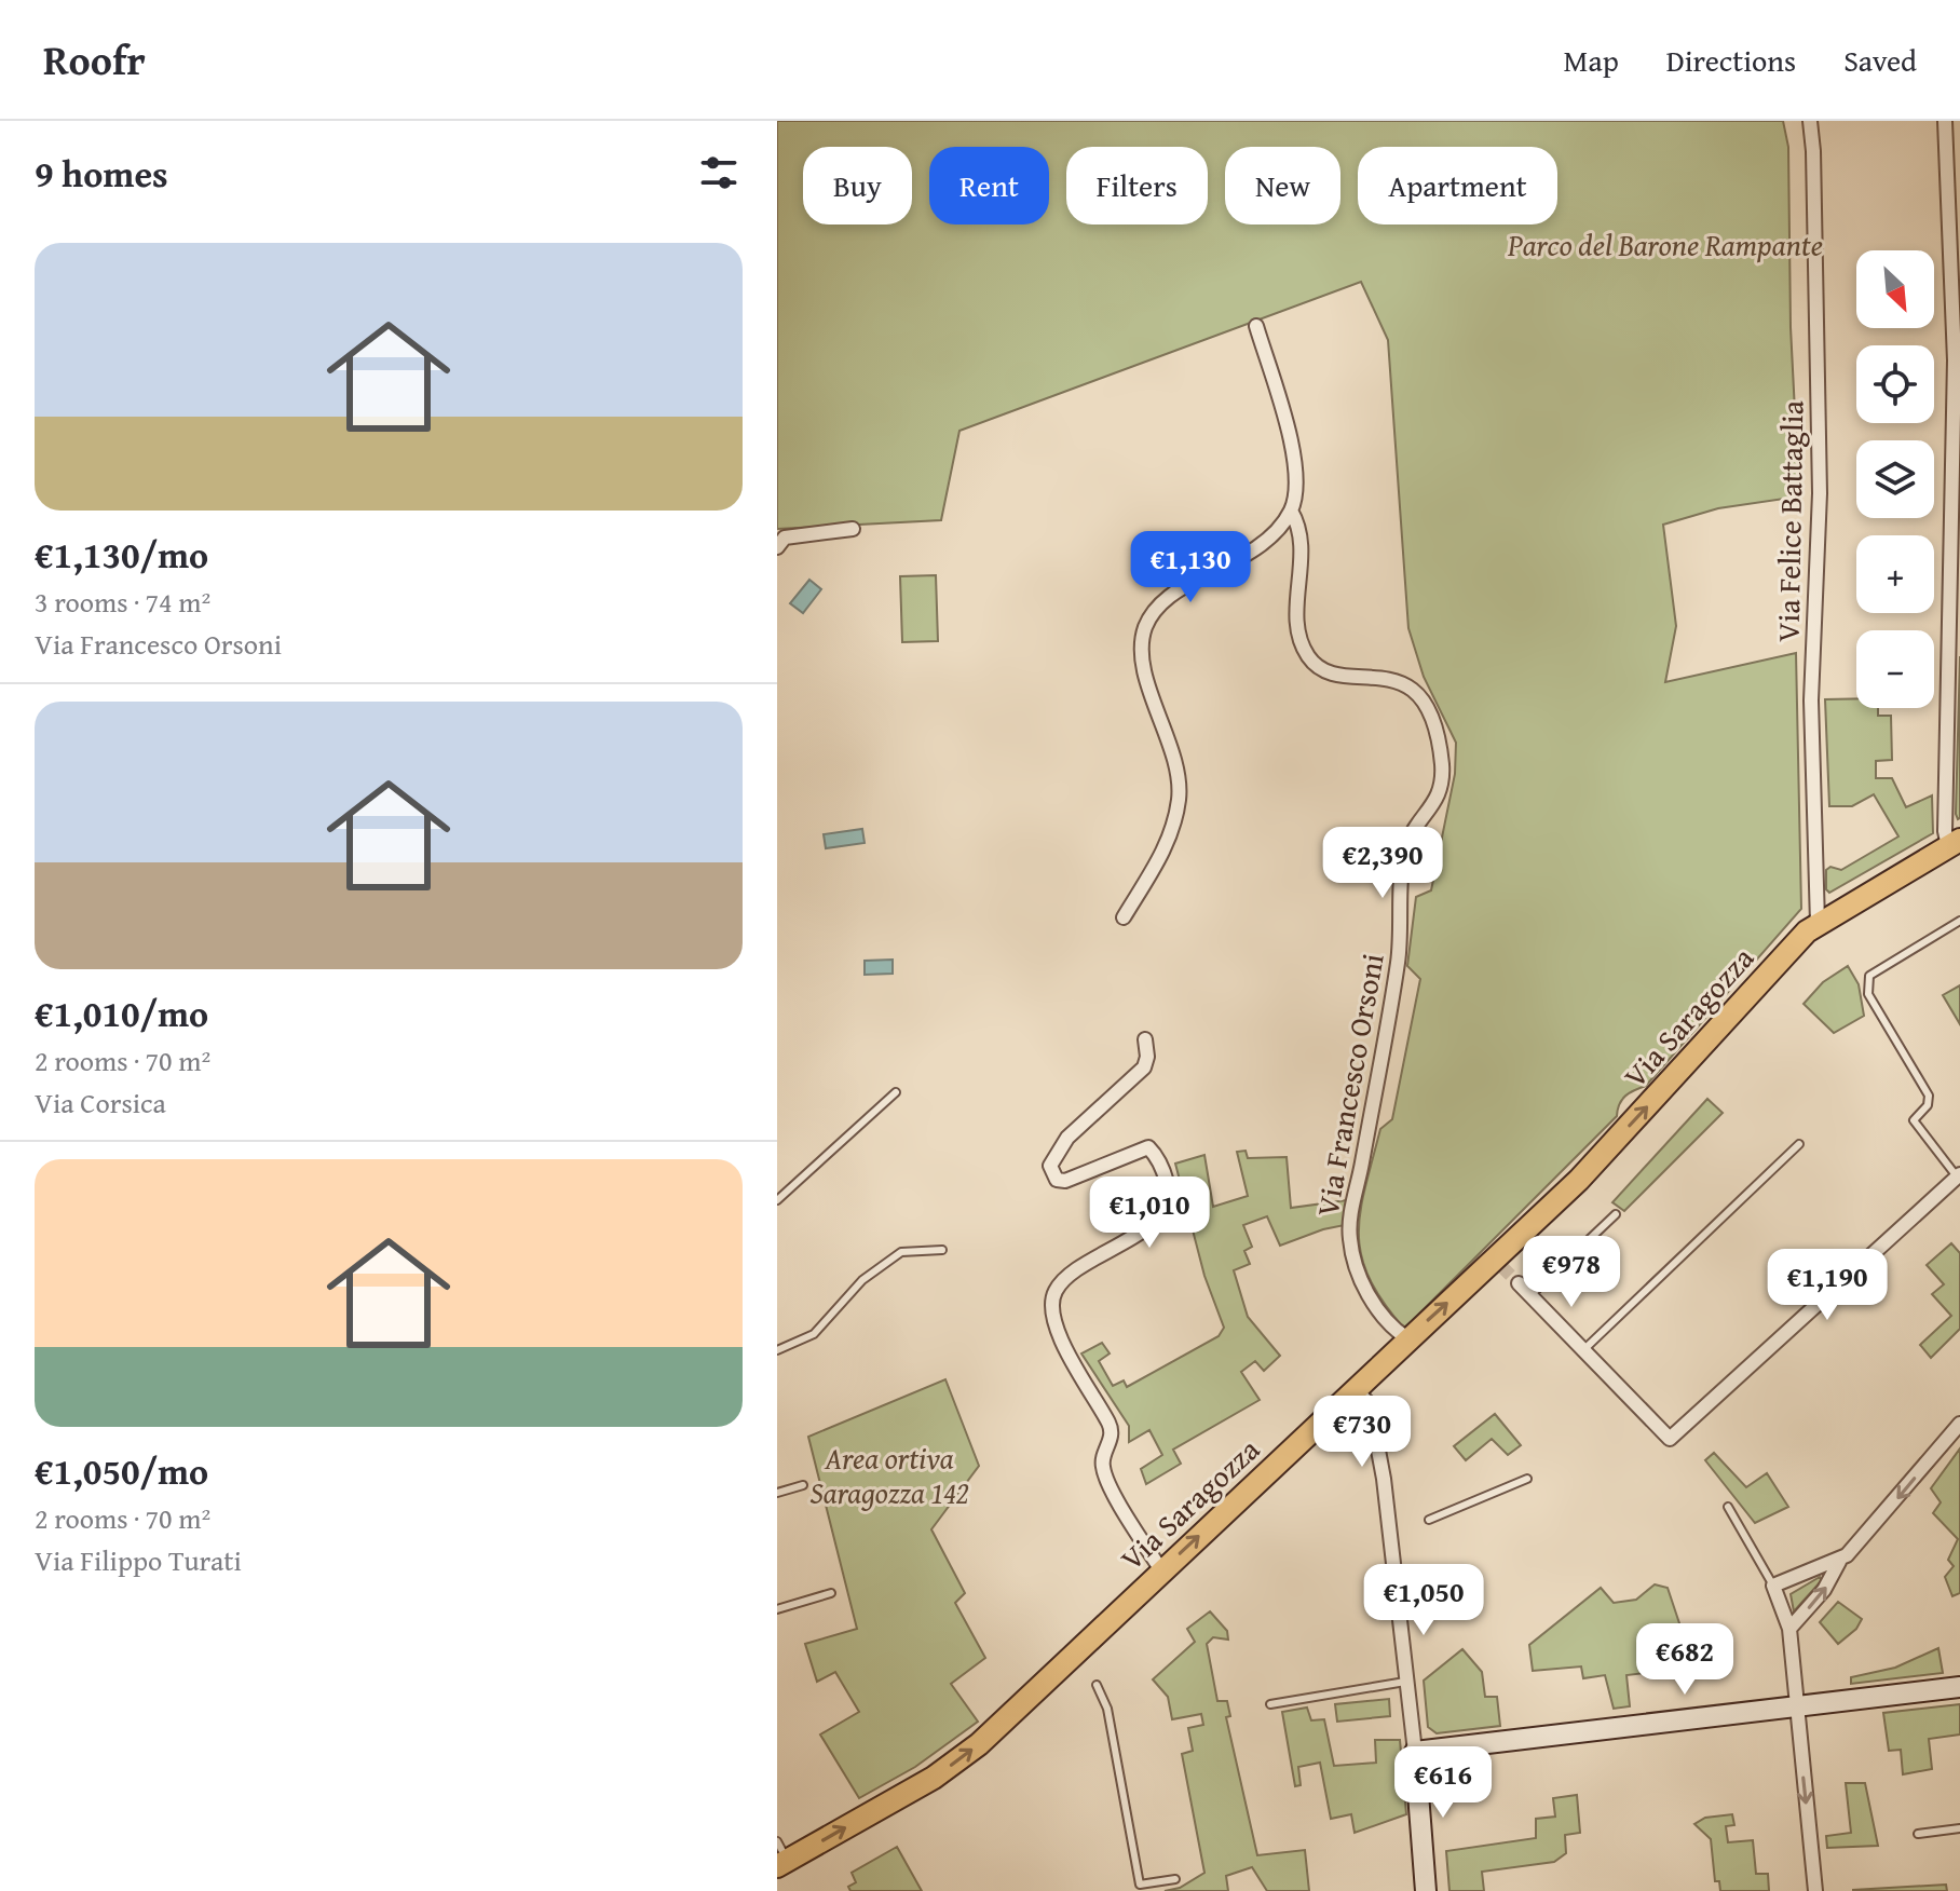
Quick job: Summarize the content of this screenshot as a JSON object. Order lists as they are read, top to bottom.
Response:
{
  "streets": {
    "main road": ["Via Saragozza"],
    "street": ["Via Felice Battaglia", "Via Francesco Orsoni"]
  },
  "crossings": [
    ["Via Felice Battaglia", "Via Saragozza"],
    ["Via Saragozza", "Via Francesco Orsoni"]
  ],
  "one_way": ["Via Saragozza"],
  "parks": ["Parco del Barone Rampante", "Area ortiva Saragozza 142"],
  "north": "bottom right",
  "page": {
    "header": "Roofr",
    "nav": ["Map", "Directions", "Saved"],
    "heading": "9 homes",
    "chip": [
      "Buy",
      "Rent",
      "Filters",
      "New",
      "Apartment"
    ],
    "list": [
      {
        "name": "€1,130/mo",
        "note": "3 rooms · 74 m² · Via Francesco Orsoni"
      },
      {
        "name": "€1,010/mo",
        "note": "2 rooms · 70 m² · Via Corsica"
      },
      {
        "name": "€1,050/mo",
        "note": "2 rooms · 70 m² · Via Filippo Turati"
      }
    ],
    "map_buttons": ["+", "−"],
    "price": [
      "€1,130",
      "€2,390",
      "€1,010",
      "€978",
      "€1,190",
      "€730",
      "€1,050",
      "€682",
      "€616"
    ]
  }
}
